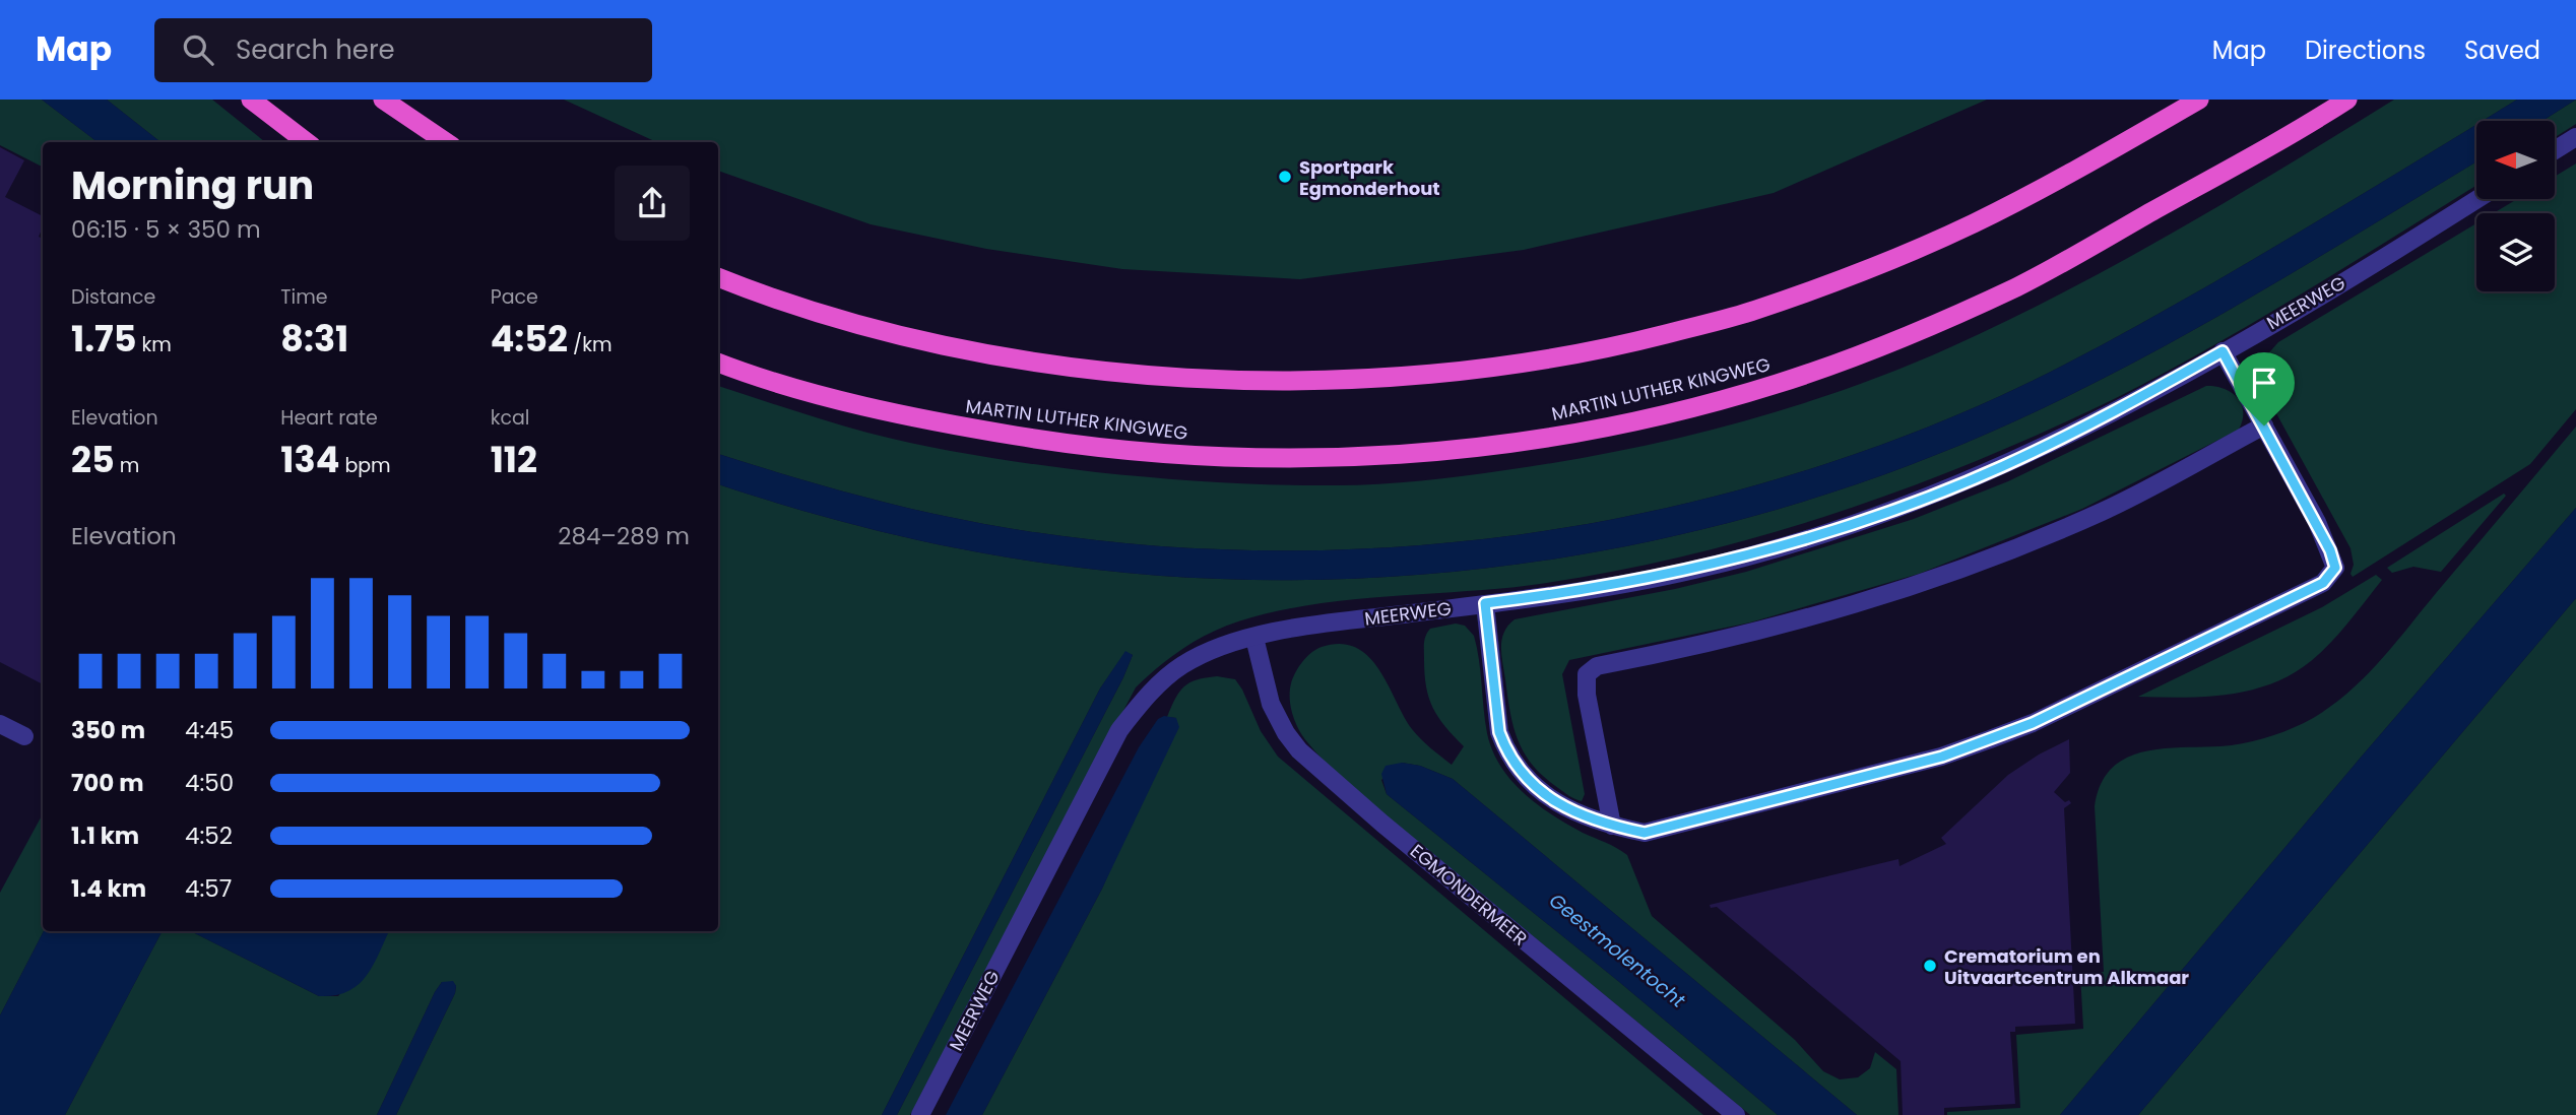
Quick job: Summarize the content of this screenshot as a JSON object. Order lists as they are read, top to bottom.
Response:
{
  "streets": {
    "highway": ["MARTIN LUTHER KINGWEG"],
    "street": ["MEERWEG", "EGMONDERMEER"]
  },
  "crossings": [
    ["MEERWEG", "EGMONDERMEER"]
  ],
  "water": ["Geestmolentocht"],
  "places": ["Sportpark Egmonderhout", "Crematorium en Uitvaartcentrum Alkmaar"],
  "north": "left",
  "page": {
    "header": "Map",
    "search": "Search here",
    "nav": ["Map", "Directions", "Saved"],
    "heading": ["Morning run", "06:15 · 5 × 350 m"],
    "stats": [
      ["Distance", "1.75 km"],
      ["Time", "8:31"],
      ["Pace", "4:52 /km"],
      ["Elevation", "25 m"],
      ["Heart rate", "134 bpm"],
      ["kcal", "112"]
    ],
    "chart": ["Elevation", "284–289 m"],
    "list": [
      {
        "name": "350 m",
        "note": "4:45"
      },
      {
        "name": "700 m",
        "note": "4:50"
      },
      {
        "name": "1.1 km",
        "note": "4:52"
      },
      {
        "name": "1.4 km",
        "note": "4:57"
      }
    ]
  }
}
